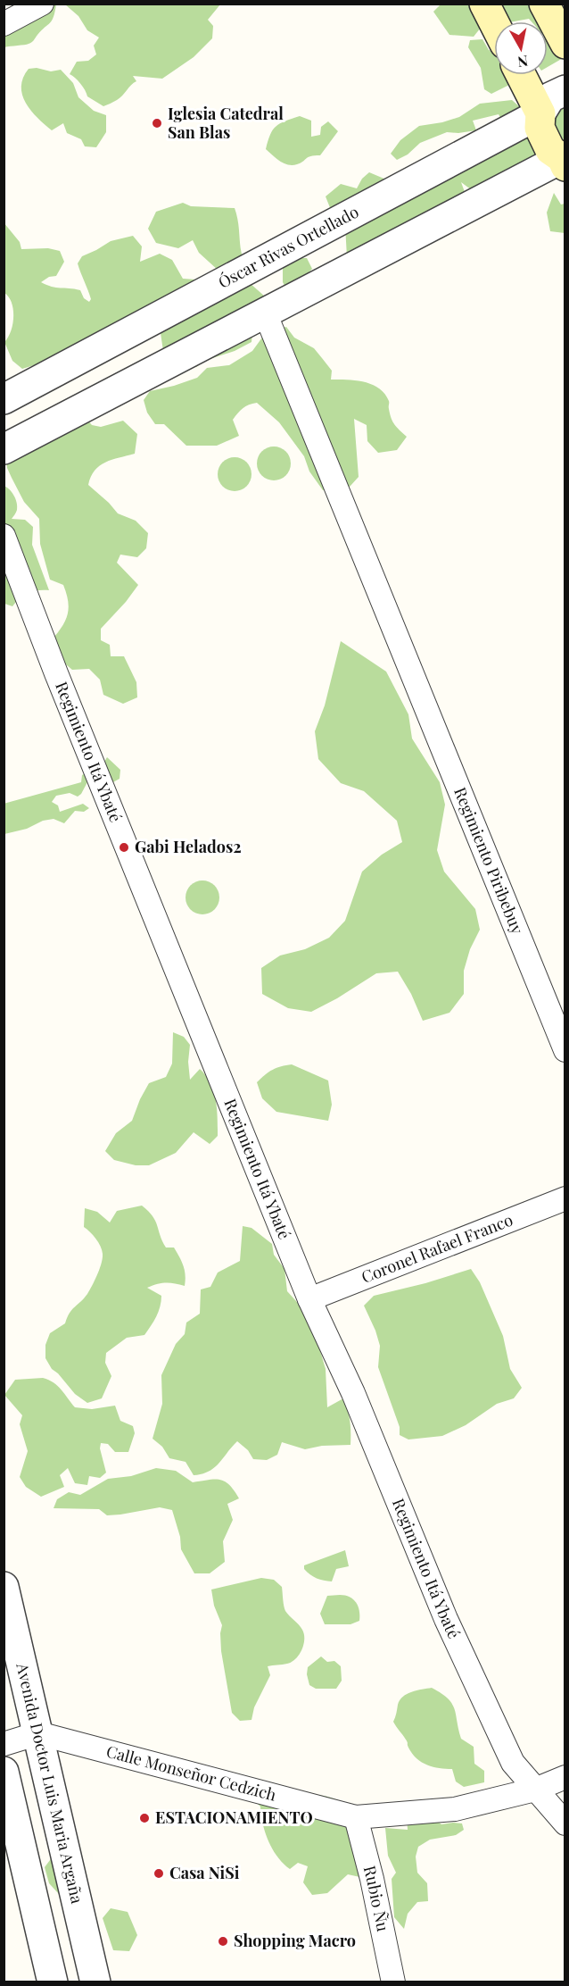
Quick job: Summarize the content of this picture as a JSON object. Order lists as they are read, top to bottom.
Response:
{
  "streets": {
    "street": [
      "Óscar Rivas Ortellado",
      "Regimiento Itá Ybaté",
      "Regimiento Piribebuy",
      "Coronel Rafael Franco",
      "Calle Monseñor Cedzich",
      "Avenida Doctor Luis Maria Argaña",
      "Rubio Ñu"
    ]
  },
  "crossings": [
    ["Regimiento Itá Ybaté", "Coronel Rafael Franco"],
    ["Regimiento Itá Ybaté", "Calle Monseñor Cedzich"],
    ["Calle Monseñor Cedzich", "Avenida Doctor Luis Maria Argaña"],
    ["Calle Monseñor Cedzich", "Rubio Ñu"]
  ],
  "places": [
    "Iglesia Catedral San Blas",
    "Gabi Helados2",
    "ESTACIONAMIENTO",
    "Casa NiSi",
    "Shopping Macro"
  ],
  "north": "bottom"
}
